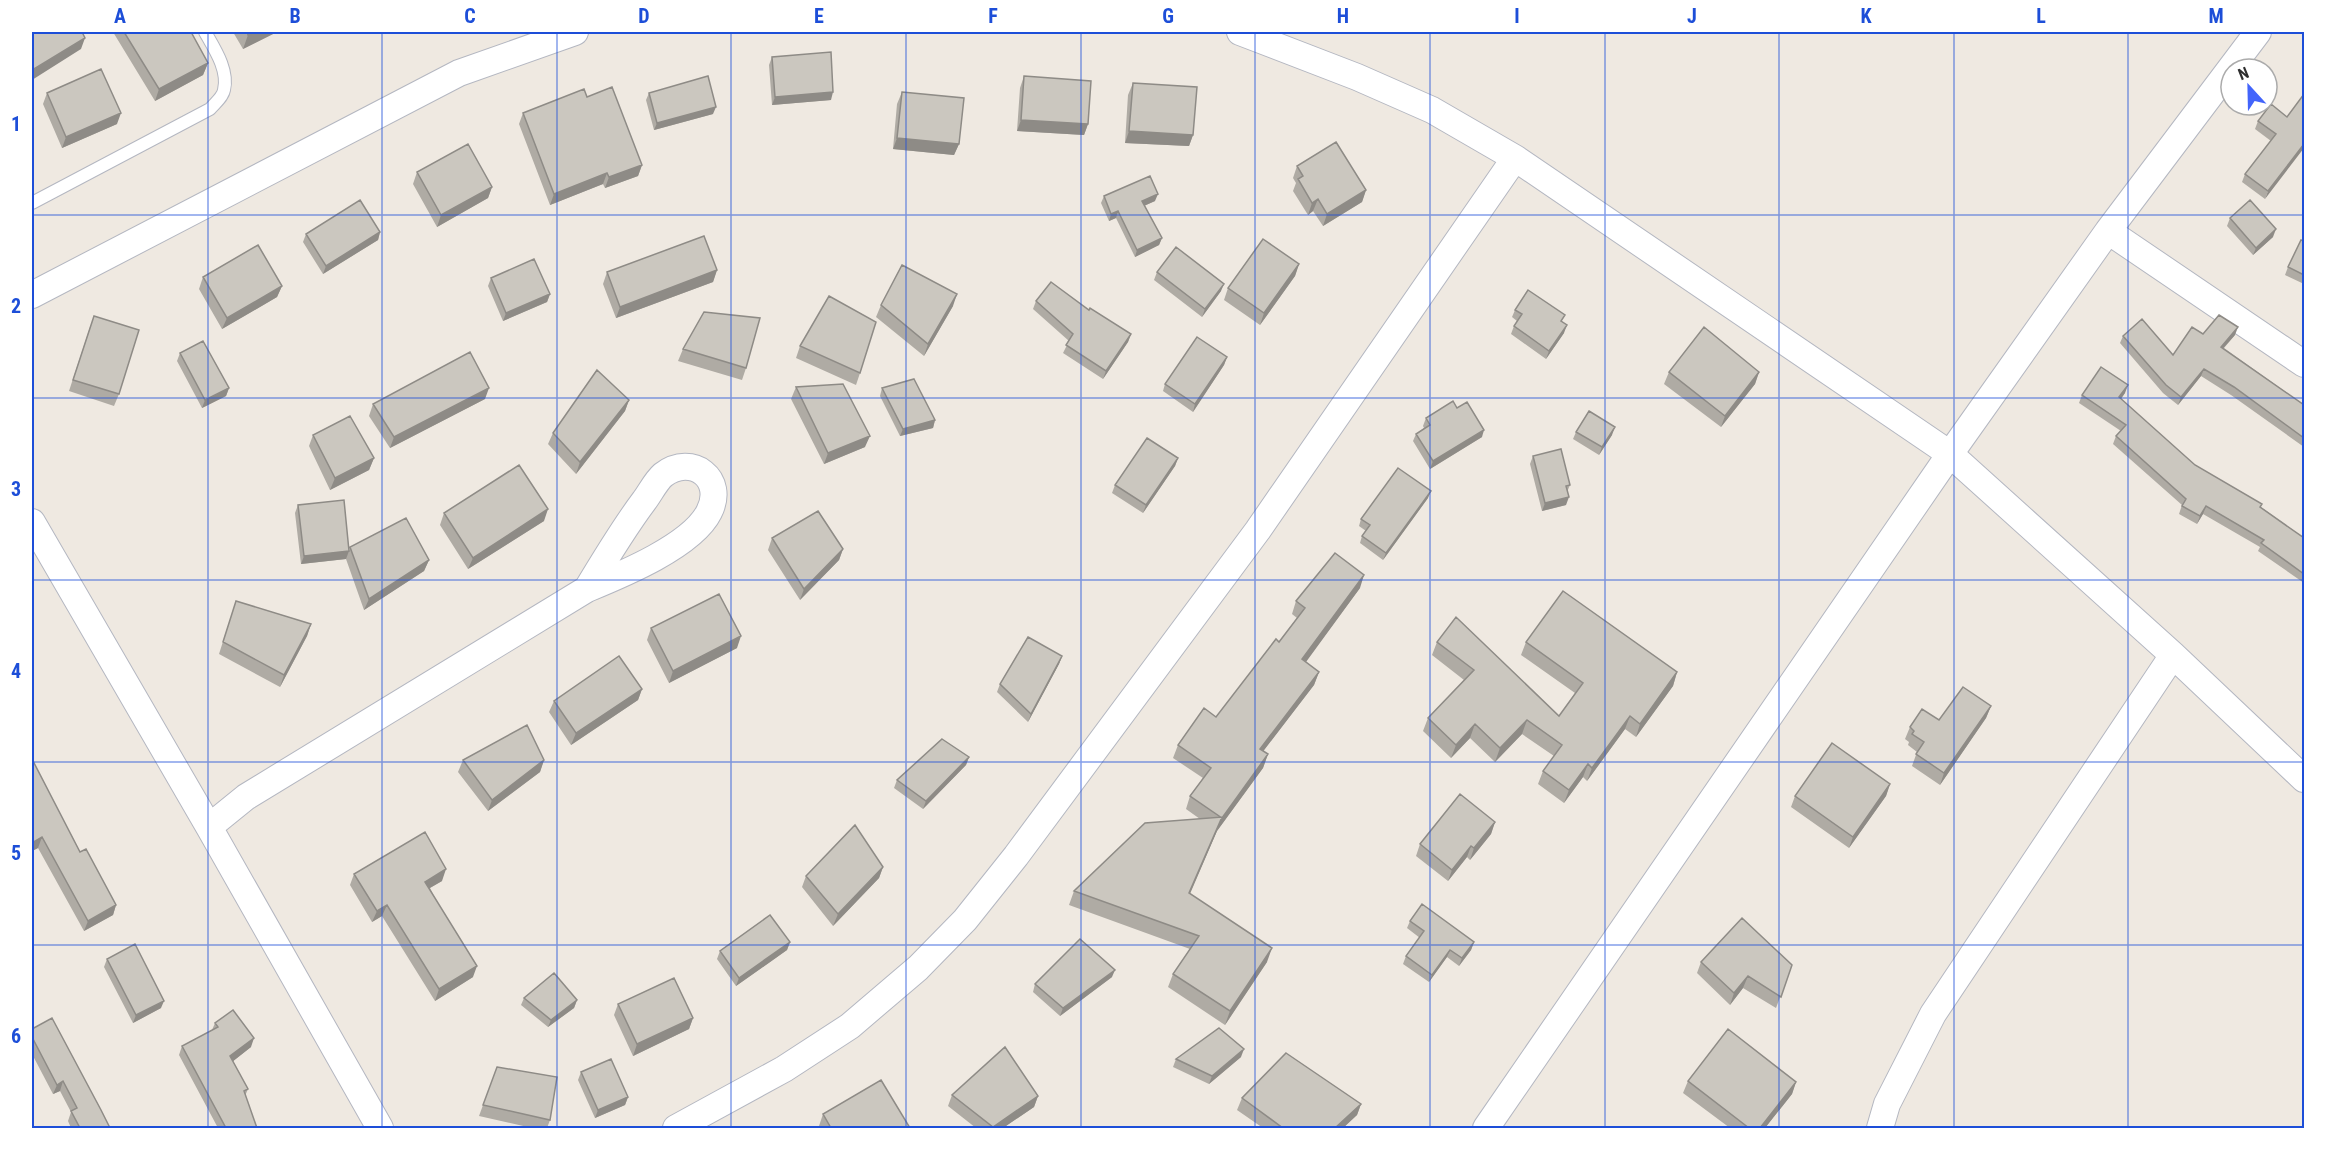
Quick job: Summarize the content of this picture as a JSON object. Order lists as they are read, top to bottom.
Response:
{
  "north": "top",
  "grid": {
    "columns": [
      "A",
      "B",
      "C",
      "D",
      "E",
      "F",
      "G",
      "H",
      "I",
      "J",
      "K",
      "L",
      "M"
    ],
    "rows": [
      "1",
      "2",
      "3",
      "4",
      "5",
      "6"
    ]
  }
}
